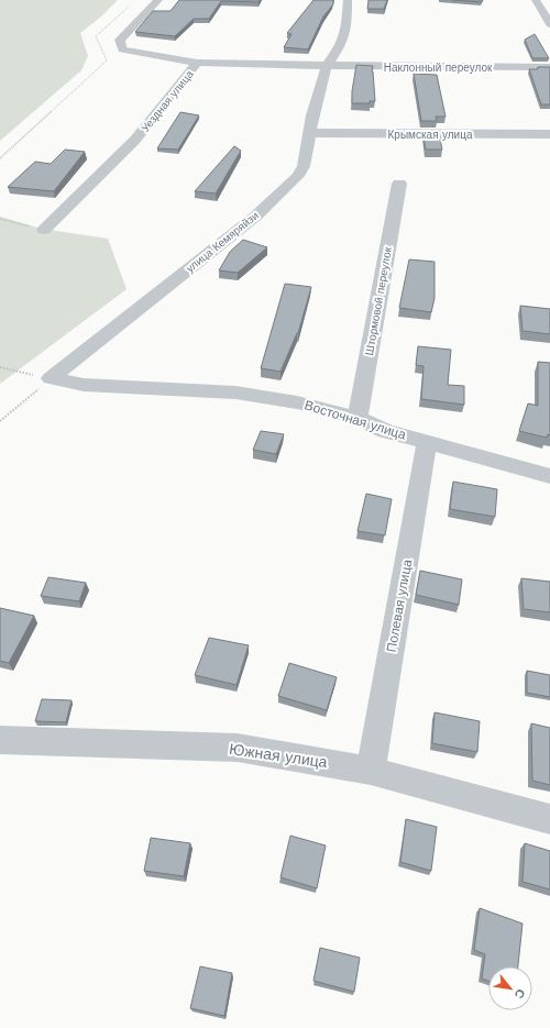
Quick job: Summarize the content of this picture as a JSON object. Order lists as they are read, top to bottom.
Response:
{
  "streets": {
    "street": [
      "Наклонный переулок",
      "Уездная улица",
      "Крымская улица",
      "улица Кемяряйзи",
      "Штормовой переулок",
      "Восточная улица",
      "Полевая улица",
      "Южная улица"
    ]
  },
  "crossings": [
    ["Наклонный переулок", "Уездная улица"],
    ["Наклонный переулок", "улица Кемяряйзи"],
    ["Уездная улица", "улица Кемяряйзи"],
    ["Крымская улица", "улица Кемяряйзи"],
    ["улица Кемяряйзи", "Восточная улица"],
    ["Штормовой переулок", "Восточная улица"],
    ["Восточная улица", "Полевая улица"],
    ["Полевая улица", "Южная улица"]
  ],
  "north": "bottom right"
}
